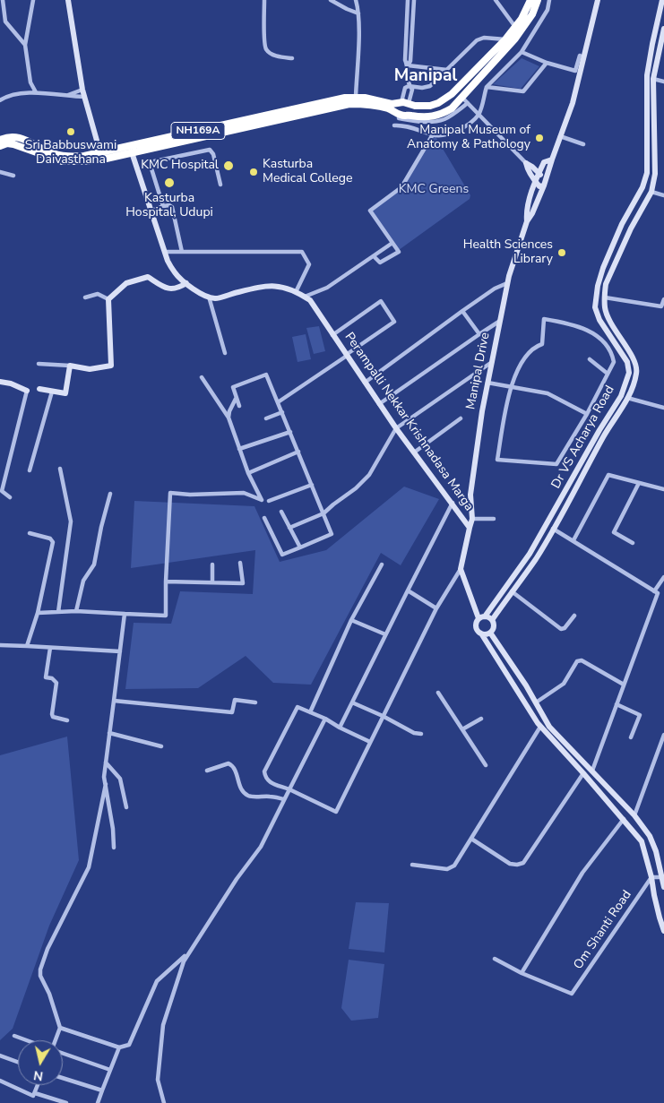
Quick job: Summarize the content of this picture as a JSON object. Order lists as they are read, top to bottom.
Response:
{
  "streets": {
    "highway": ["NH169A"],
    "main road": ["Manipal Drive", "Perampalli Nekkar Krishnadasa Marga", "Dr VS Acharya Road"],
    "street": ["Om Shanti Road"]
  },
  "crossings": [
    ["Manipal Drive", "Perampalli Nekkar Krishnadasa Marga"]
  ],
  "districts": ["Manipal"],
  "parks": ["KMC Greens"],
  "places": [
    "Sri Babbuswami Daivasthana",
    "Manipal Museum of Anatomy & Pathology",
    "KMC Hospital",
    "Kasturba Medical College",
    "Kasturba Hospital, Udupi",
    "Health Sciences Library"
  ],
  "north": "bottom"
}
